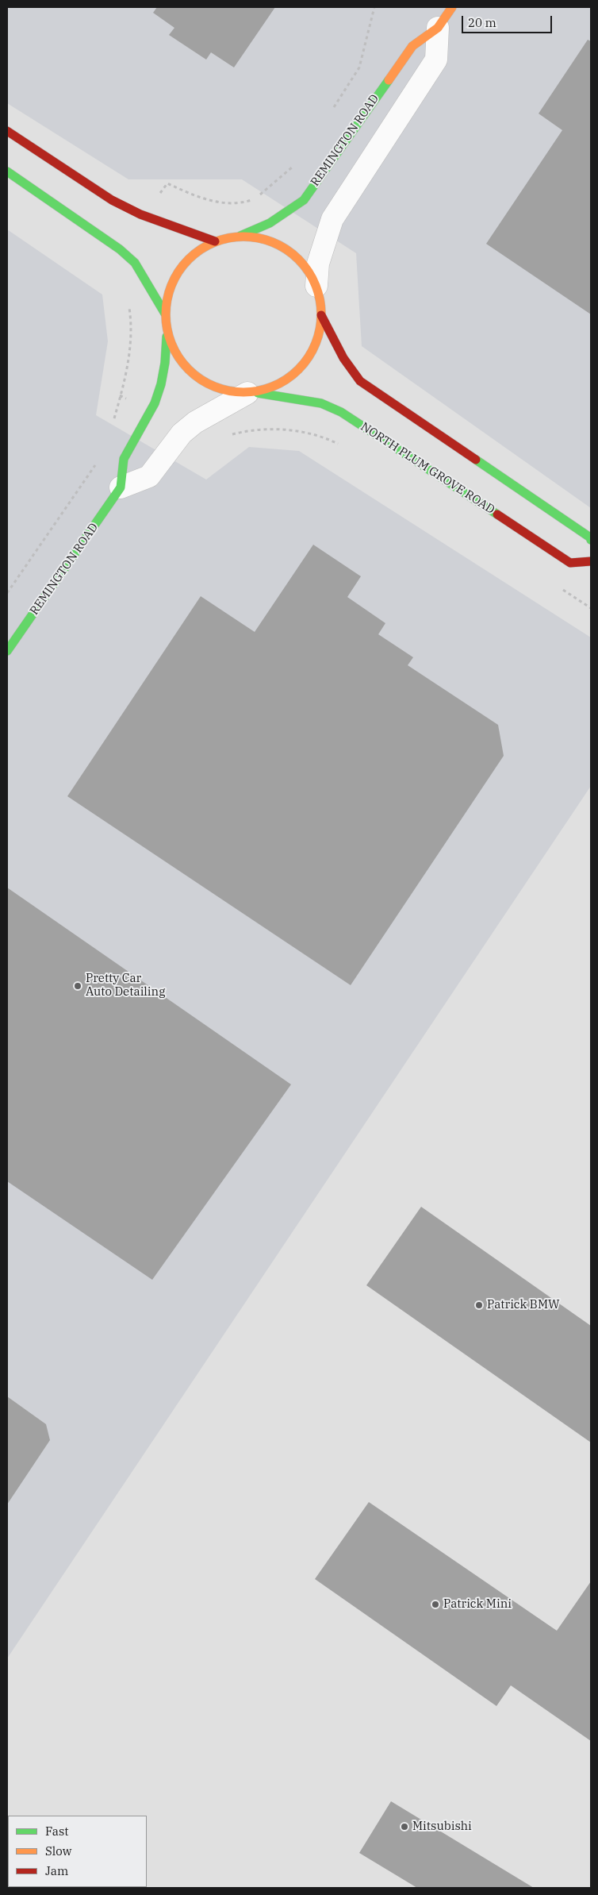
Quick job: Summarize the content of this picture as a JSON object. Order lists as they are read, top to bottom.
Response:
{
  "streets": {
    "street": ["REMINGTON ROAD", "NORTH PLUM GROVE ROAD"]
  },
  "crossings": [
    ["REMINGTON ROAD", "NORTH PLUM GROVE ROAD"]
  ],
  "places": [
    "Pretty Car Auto Detailing",
    "Patrick BMW",
    "Patrick Mini",
    "Mitsubishi"
  ],
  "legend": ["Fast", "Slow", "Jam"],
  "scale_bar": "20 m"
}
